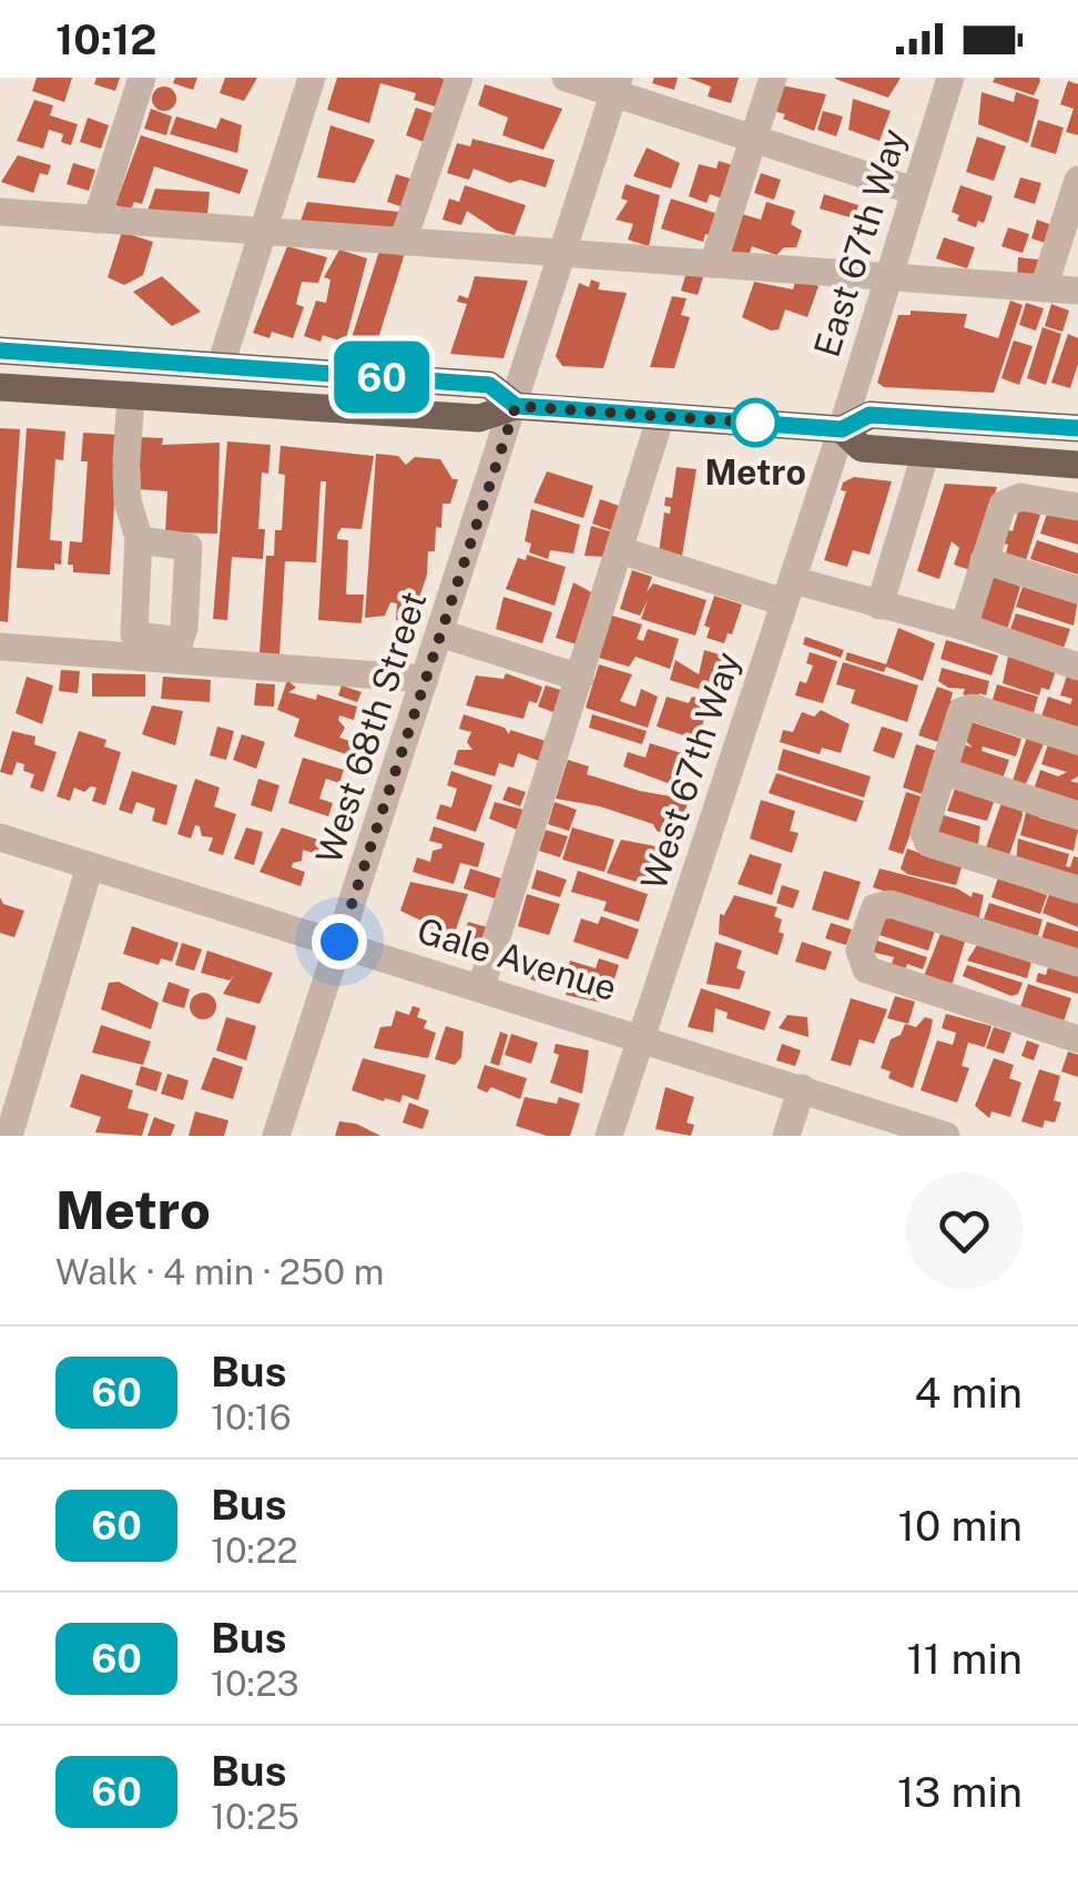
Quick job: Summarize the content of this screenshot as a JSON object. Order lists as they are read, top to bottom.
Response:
{
  "streets": {
    "street": [
      "East 67th Way",
      "West 68th Street",
      "West 67th Way",
      "Gale Avenue"
    ]
  },
  "crossings": [
    ["East 67th Way", "West 67th Way"],
    ["West 68th Street", "Gale Avenue"],
    ["West 67th Way", "Gale Avenue"]
  ],
  "places": ["Metro"],
  "lines": ["bus line 60"],
  "page": {
    "status": "10:12",
    "on_map": "60",
    "heading": ["Metro", "Walk · 4 min · 250 m"],
    "list": [
      {
        "mark": "60",
        "name": "Bus",
        "note": "10:16",
        "value": "4 min"
      },
      {
        "mark": "60",
        "name": "Bus",
        "note": "10:22",
        "value": "10 min"
      },
      {
        "mark": "60",
        "name": "Bus",
        "note": "10:23",
        "value": "11 min"
      },
      {
        "mark": "60",
        "name": "Bus",
        "note": "10:25",
        "value": "13 min"
      }
    ]
  }
}
